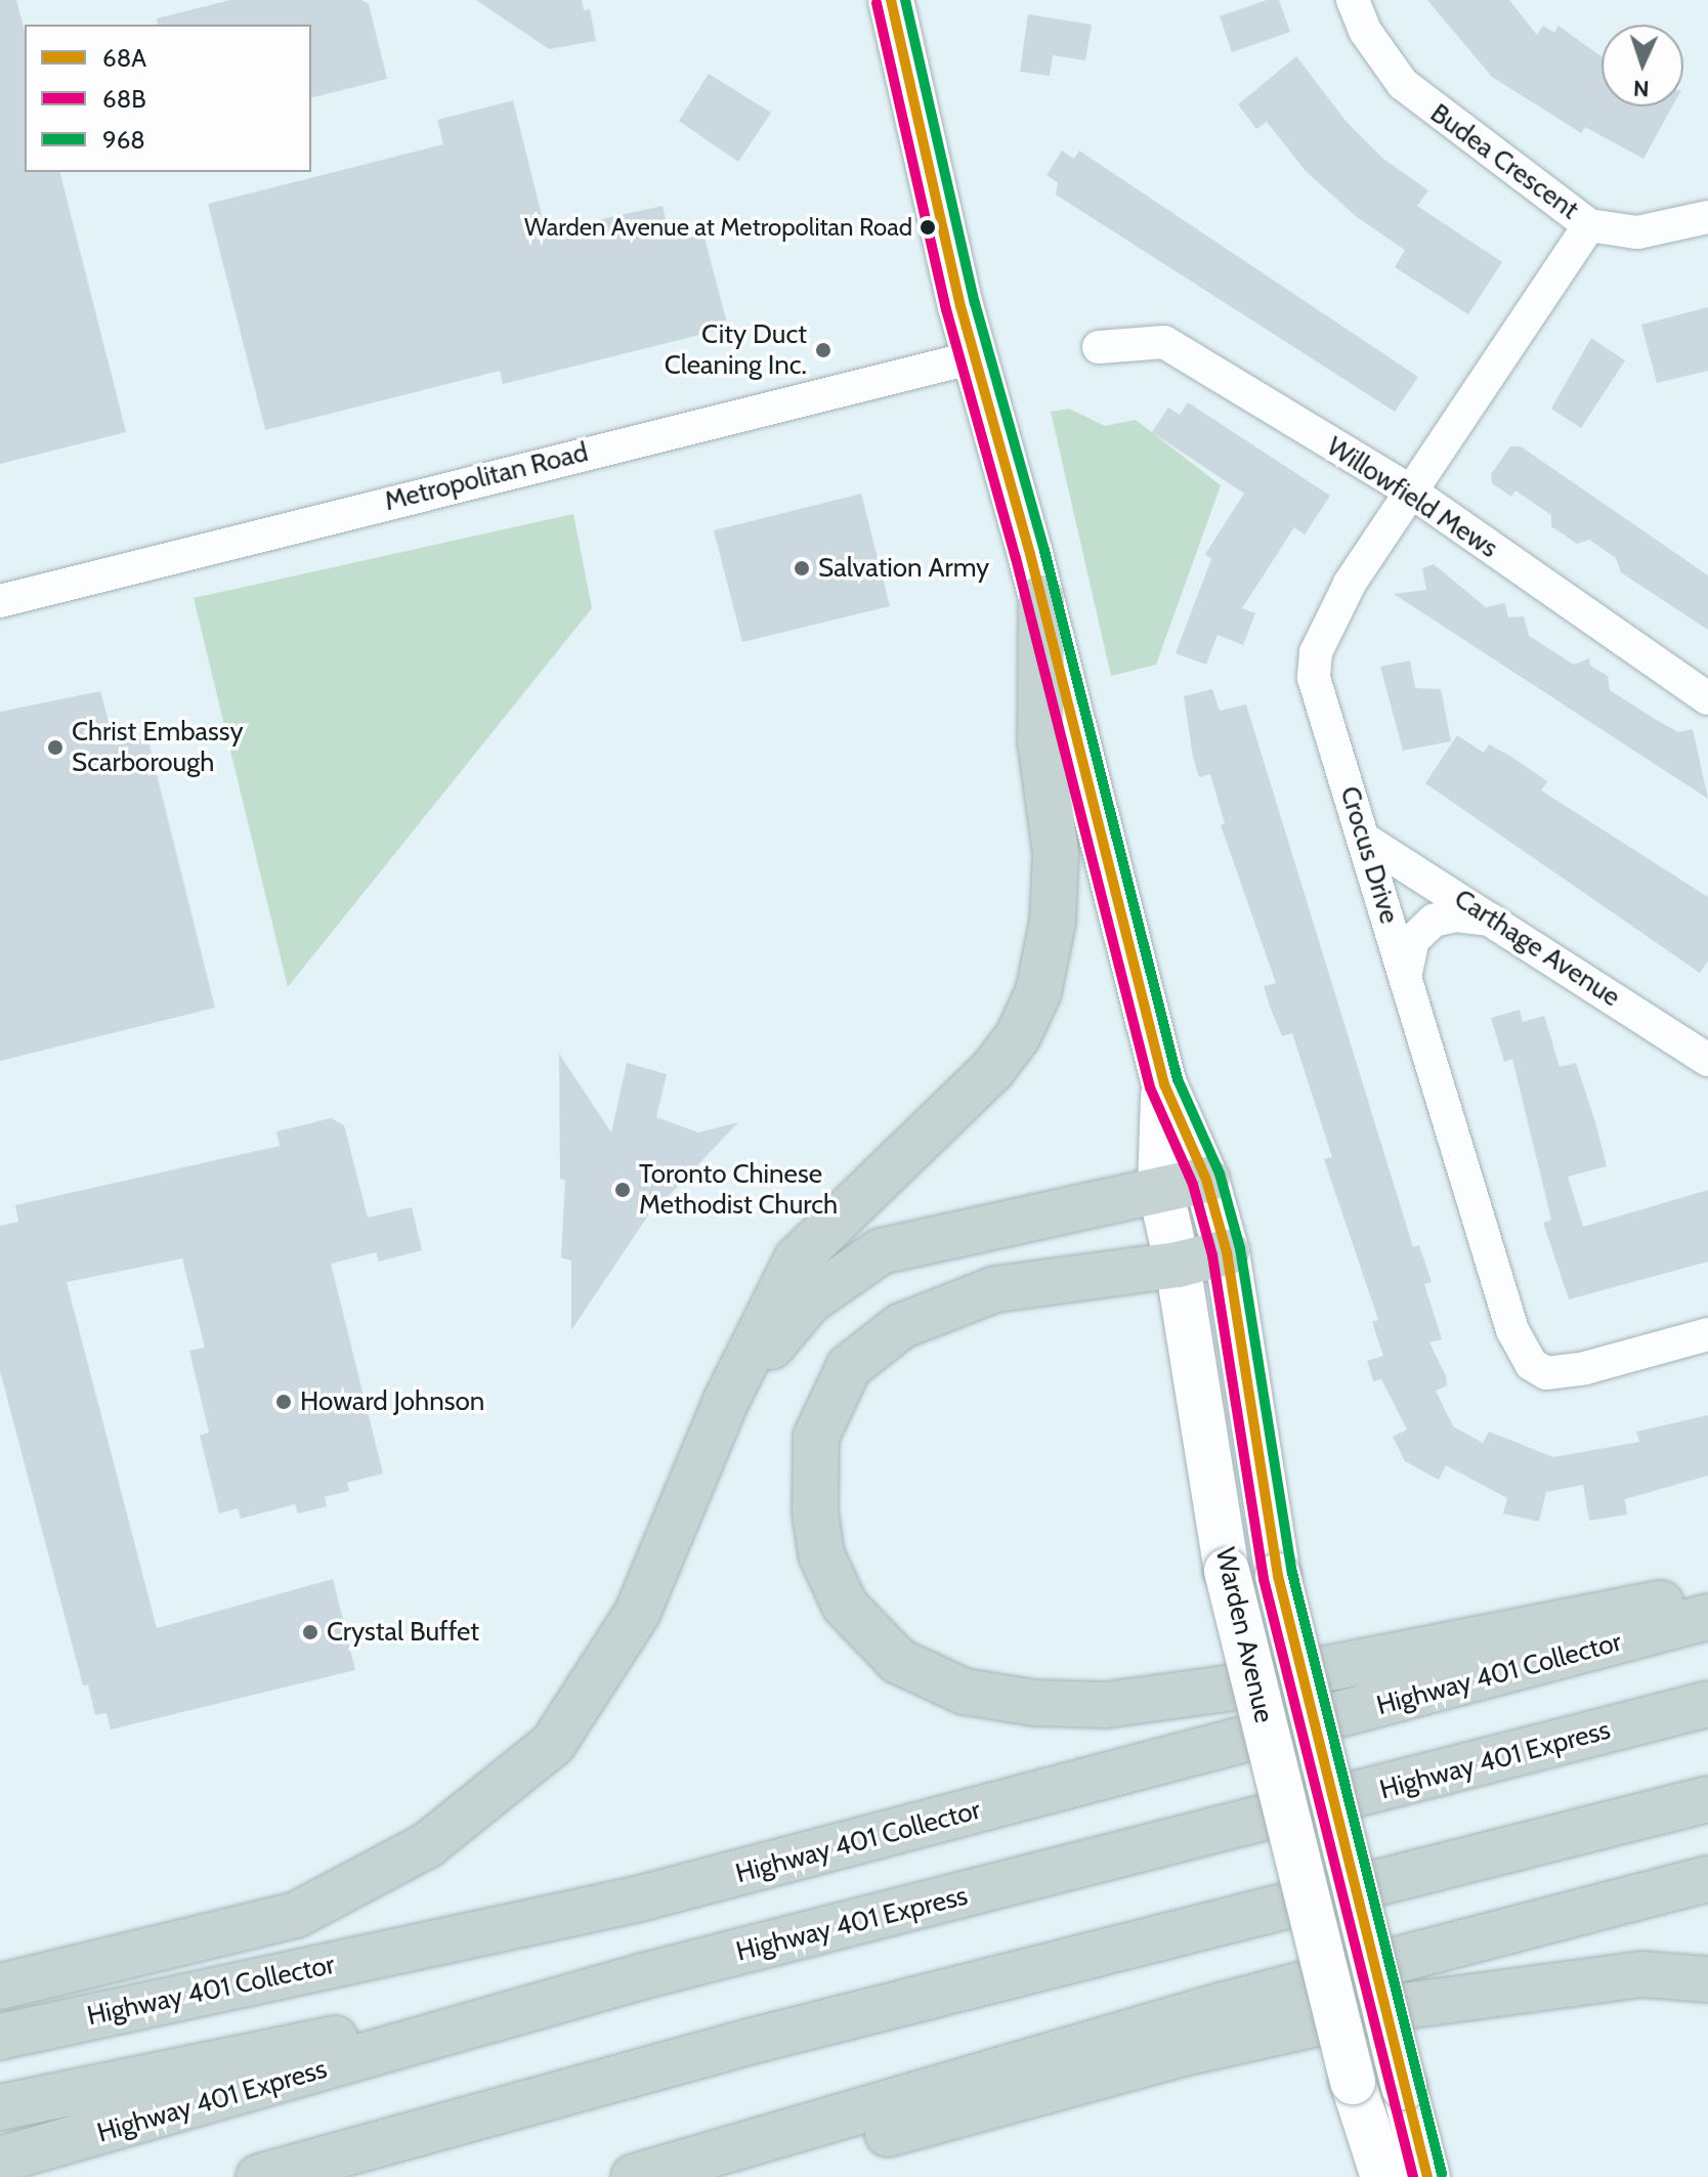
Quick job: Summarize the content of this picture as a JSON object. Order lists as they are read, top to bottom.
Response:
{
  "streets": {
    "highway": ["Highway 401 Collector", "Highway 401 Express"],
    "main road": ["Warden Avenue"],
    "street": [
      "Budea Crescent",
      "Metropolitan Road",
      "Willowfield Mews",
      "Crocus Drive",
      "Carthage Avenue"
    ]
  },
  "crossings": [
    ["Budea Crescent", "Crocus Drive"],
    ["Metropolitan Road", "Warden Avenue"],
    ["Willowfield Mews", "Crocus Drive"],
    ["Crocus Drive", "Carthage Avenue"]
  ],
  "places": [
    "Warden Avenue at Metropolitan Road",
    "City Duct Cleaning Inc.",
    "Salvation Army",
    "Christ Embassy Scarborough",
    "Toronto Chinese Methodist Church",
    "Howard Johnson",
    "Crystal Buffet"
  ],
  "lines": ["transit line 68A", "transit line 968", "transit line 68B"],
  "legend": ["68A", "68B", "968"],
  "north": "bottom"
}
